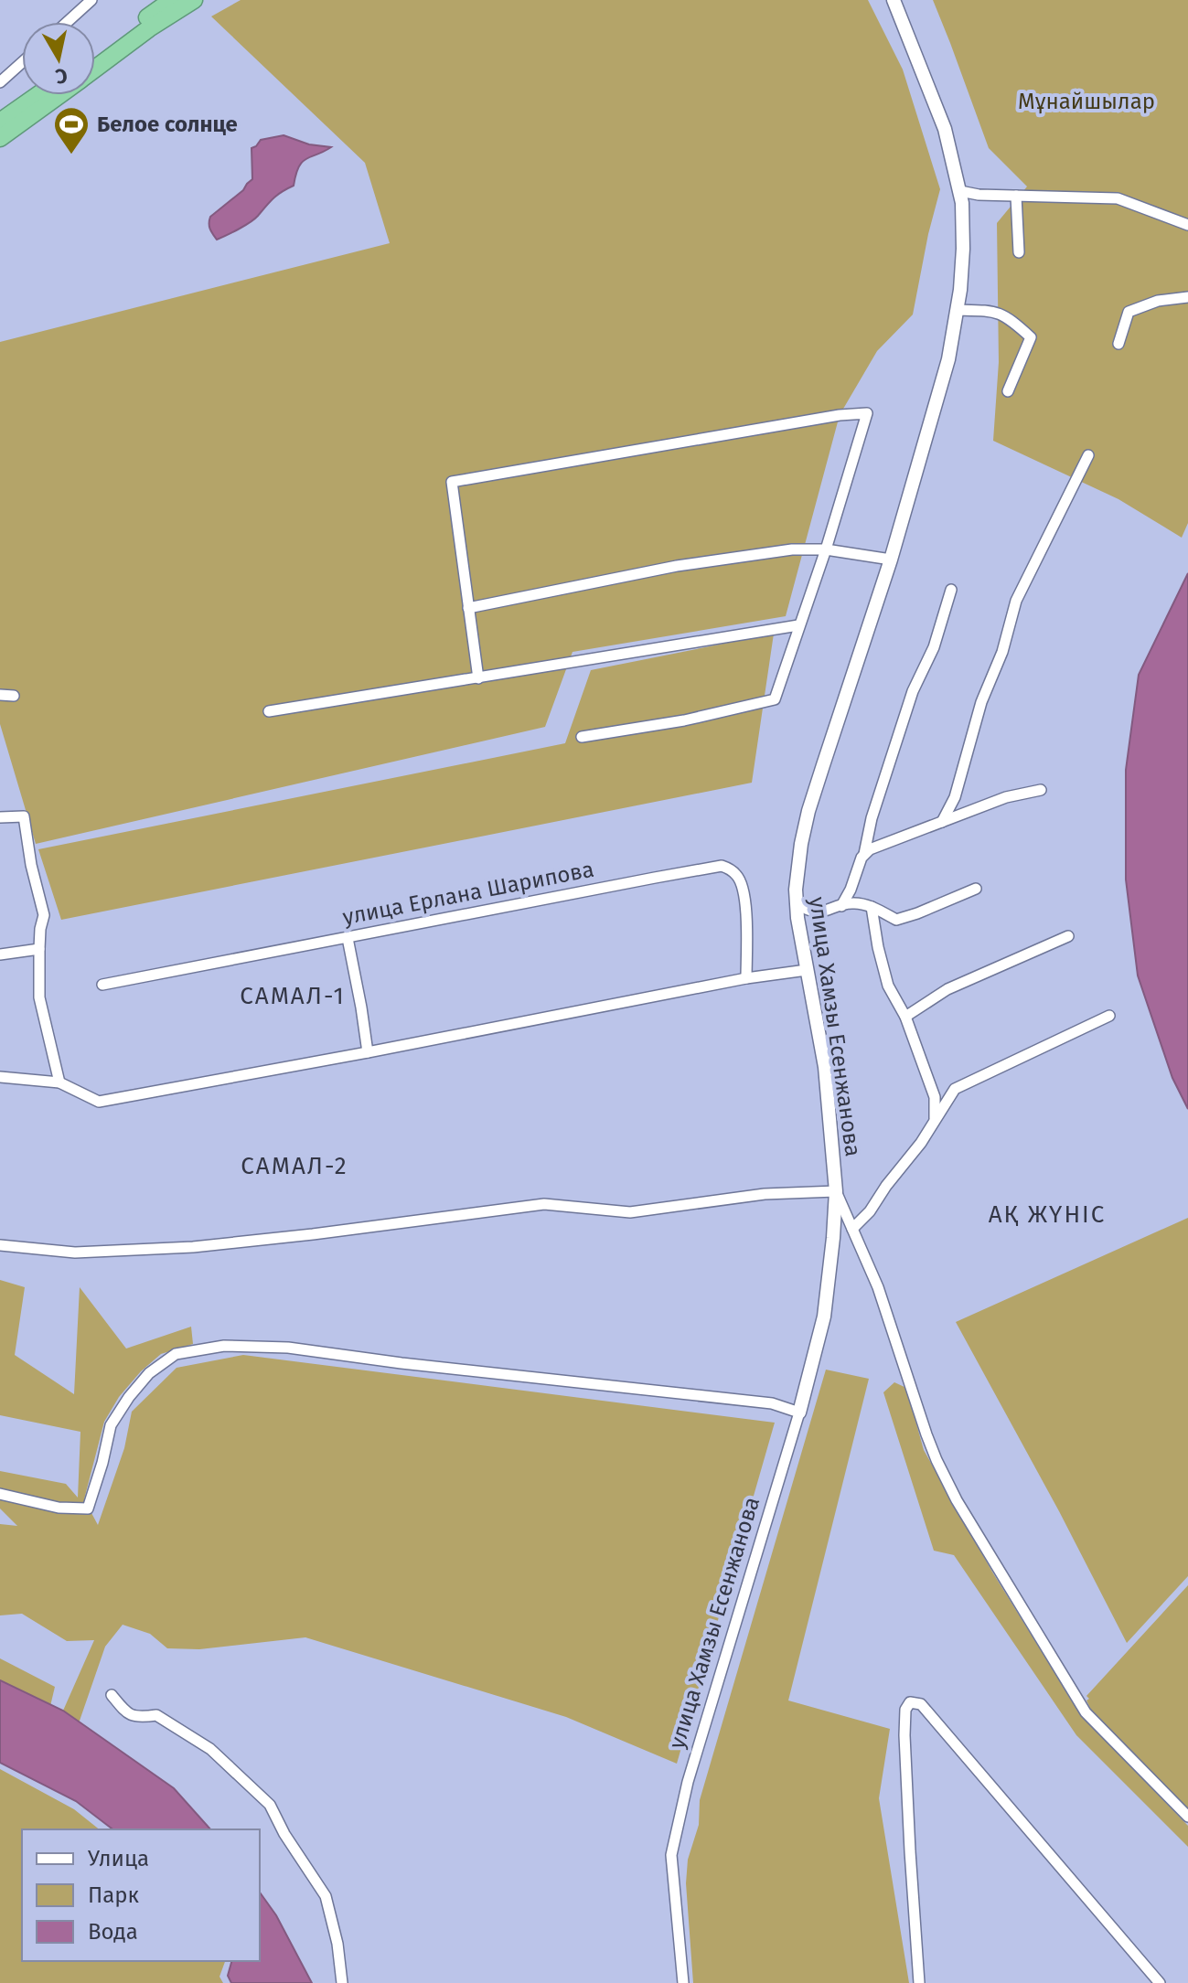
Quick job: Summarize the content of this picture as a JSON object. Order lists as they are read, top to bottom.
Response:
{
  "streets": {
    "street": ["улица Ерлана Шарипова", "улица Хамзы Есенжанова"]
  },
  "districts": ["САМАЛ-1", "САМАЛ-2", "АҚ ЖҮНІС"],
  "parks": ["Мұнайшылар"],
  "places": {
    "sports": ["Белое солнце"]
  },
  "legend": ["Улица", "Парк", "Вода"],
  "north": "bottom"
}
